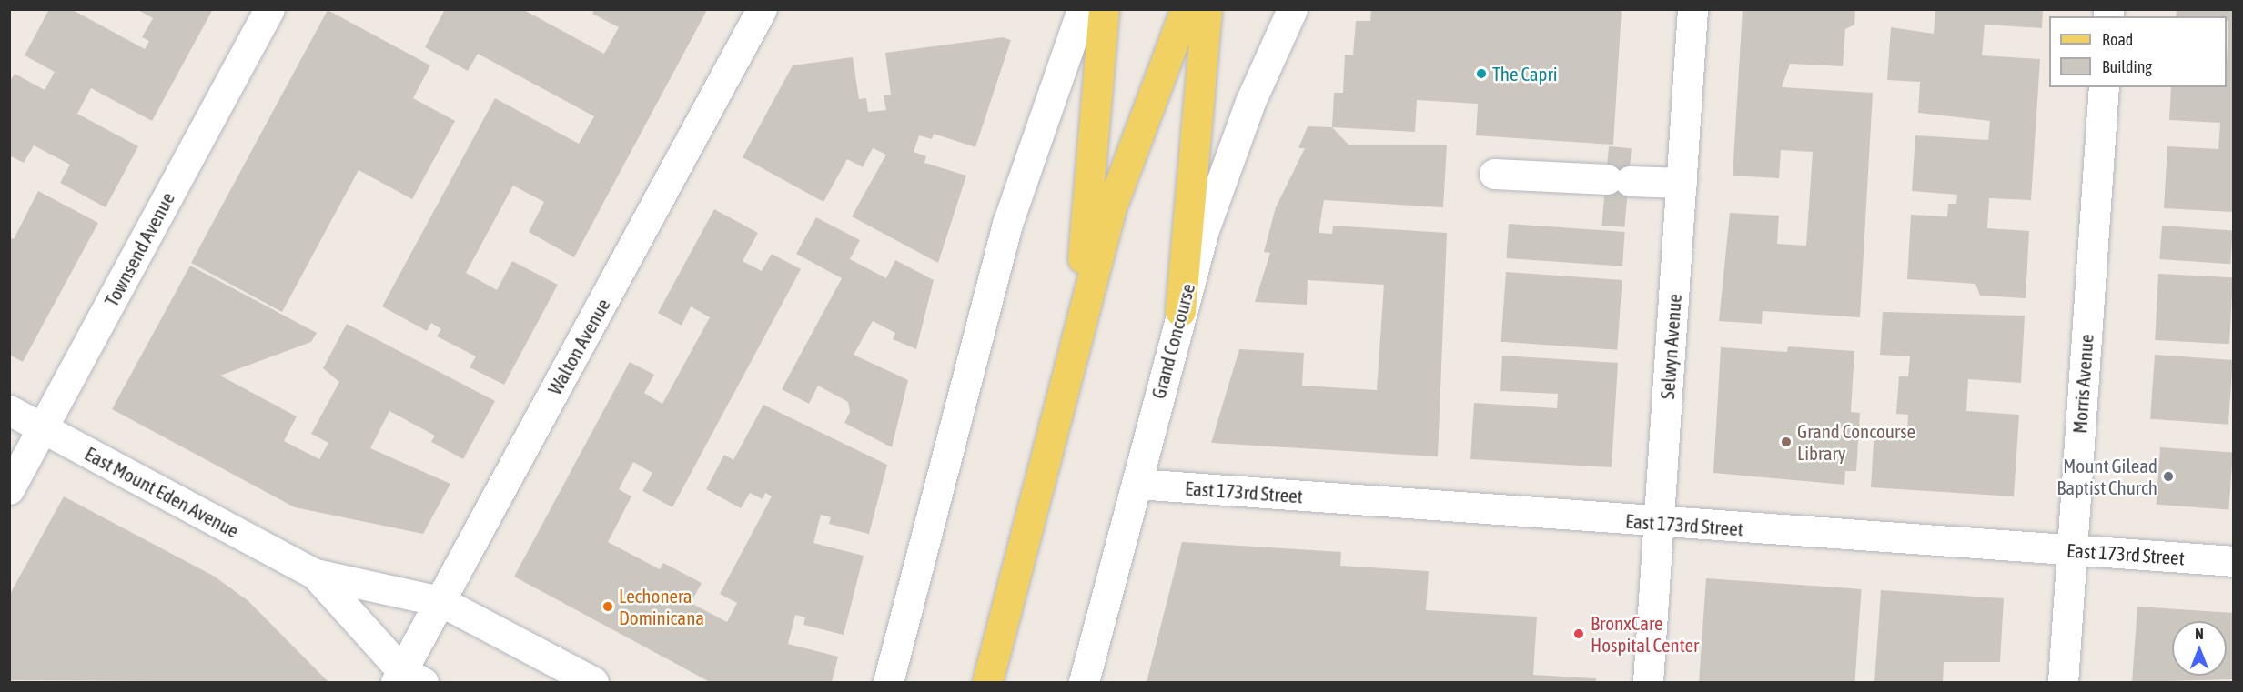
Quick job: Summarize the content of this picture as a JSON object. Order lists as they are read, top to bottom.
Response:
{
  "streets": {
    "street": [
      "Townsend Avenue",
      "Grand Concourse",
      "Walton Avenue",
      "Selwyn Avenue",
      "Morris Avenue",
      "East Mount Eden Avenue",
      "East 173rd Street"
    ]
  },
  "crossings": [
    ["Townsend Avenue", "East Mount Eden Avenue"],
    ["Grand Concourse", "East 173rd Street"],
    ["Walton Avenue", "East Mount Eden Avenue"],
    ["Selwyn Avenue", "East 173rd Street"],
    ["Morris Avenue", "East 173rd Street"]
  ],
  "places": [
    "The Capri",
    "Grand Concourse Library",
    "Mount Gilead Baptist Church",
    "Lechonera Dominicana",
    "BronxCare Hospital Center"
  ],
  "legend": ["Road", "Building"],
  "north": "top"
}
